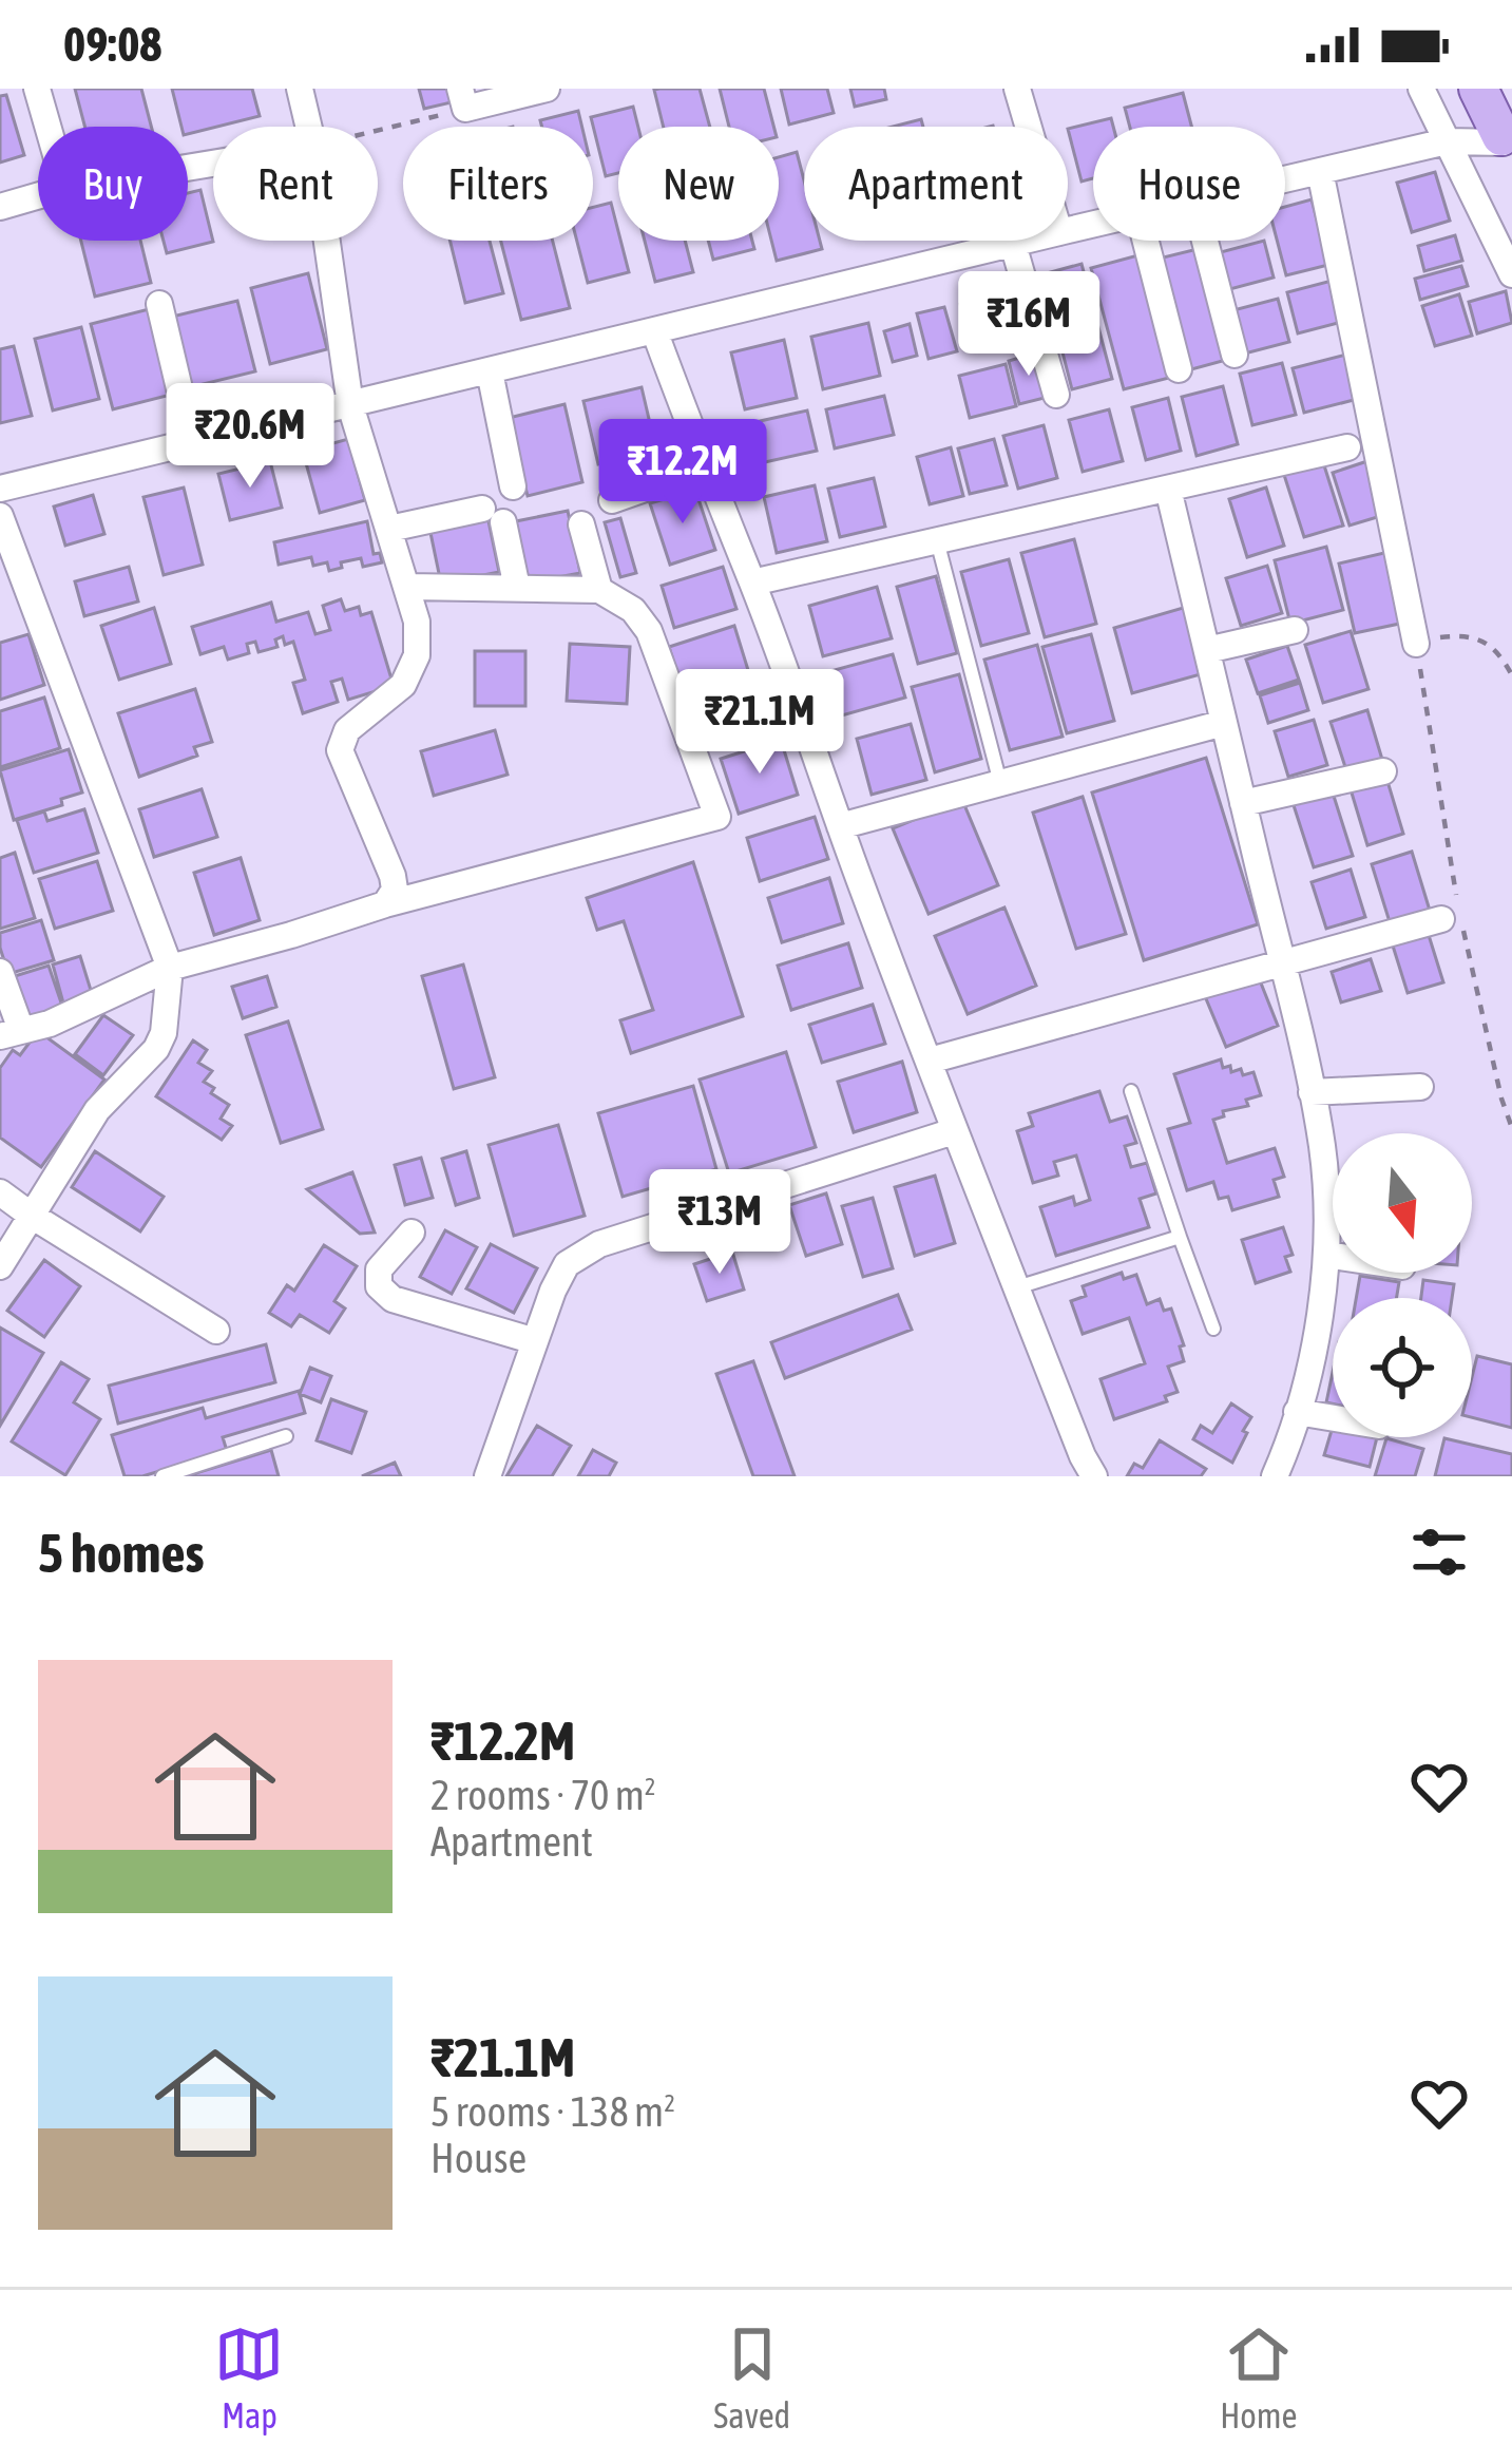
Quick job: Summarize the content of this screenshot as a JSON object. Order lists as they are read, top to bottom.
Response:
{
  "north": "bottom",
  "page": {
    "status": "09:08",
    "chip": [
      "Buy",
      "Rent",
      "Filters",
      "New",
      "Apartment",
      "House"
    ],
    "price": [
      "₹16M",
      "₹20.6M",
      "₹12.2M",
      "₹21.1M",
      "₹13M"
    ],
    "heading": "5 homes",
    "list": [
      {
        "name": "₹12.2M",
        "note": "2 rooms · 70 m² · Apartment"
      },
      {
        "name": "₹21.1M",
        "note": "5 rooms · 138 m² · House"
      }
    ],
    "tabs": ["Map", "Saved", "Home"]
  }
}
